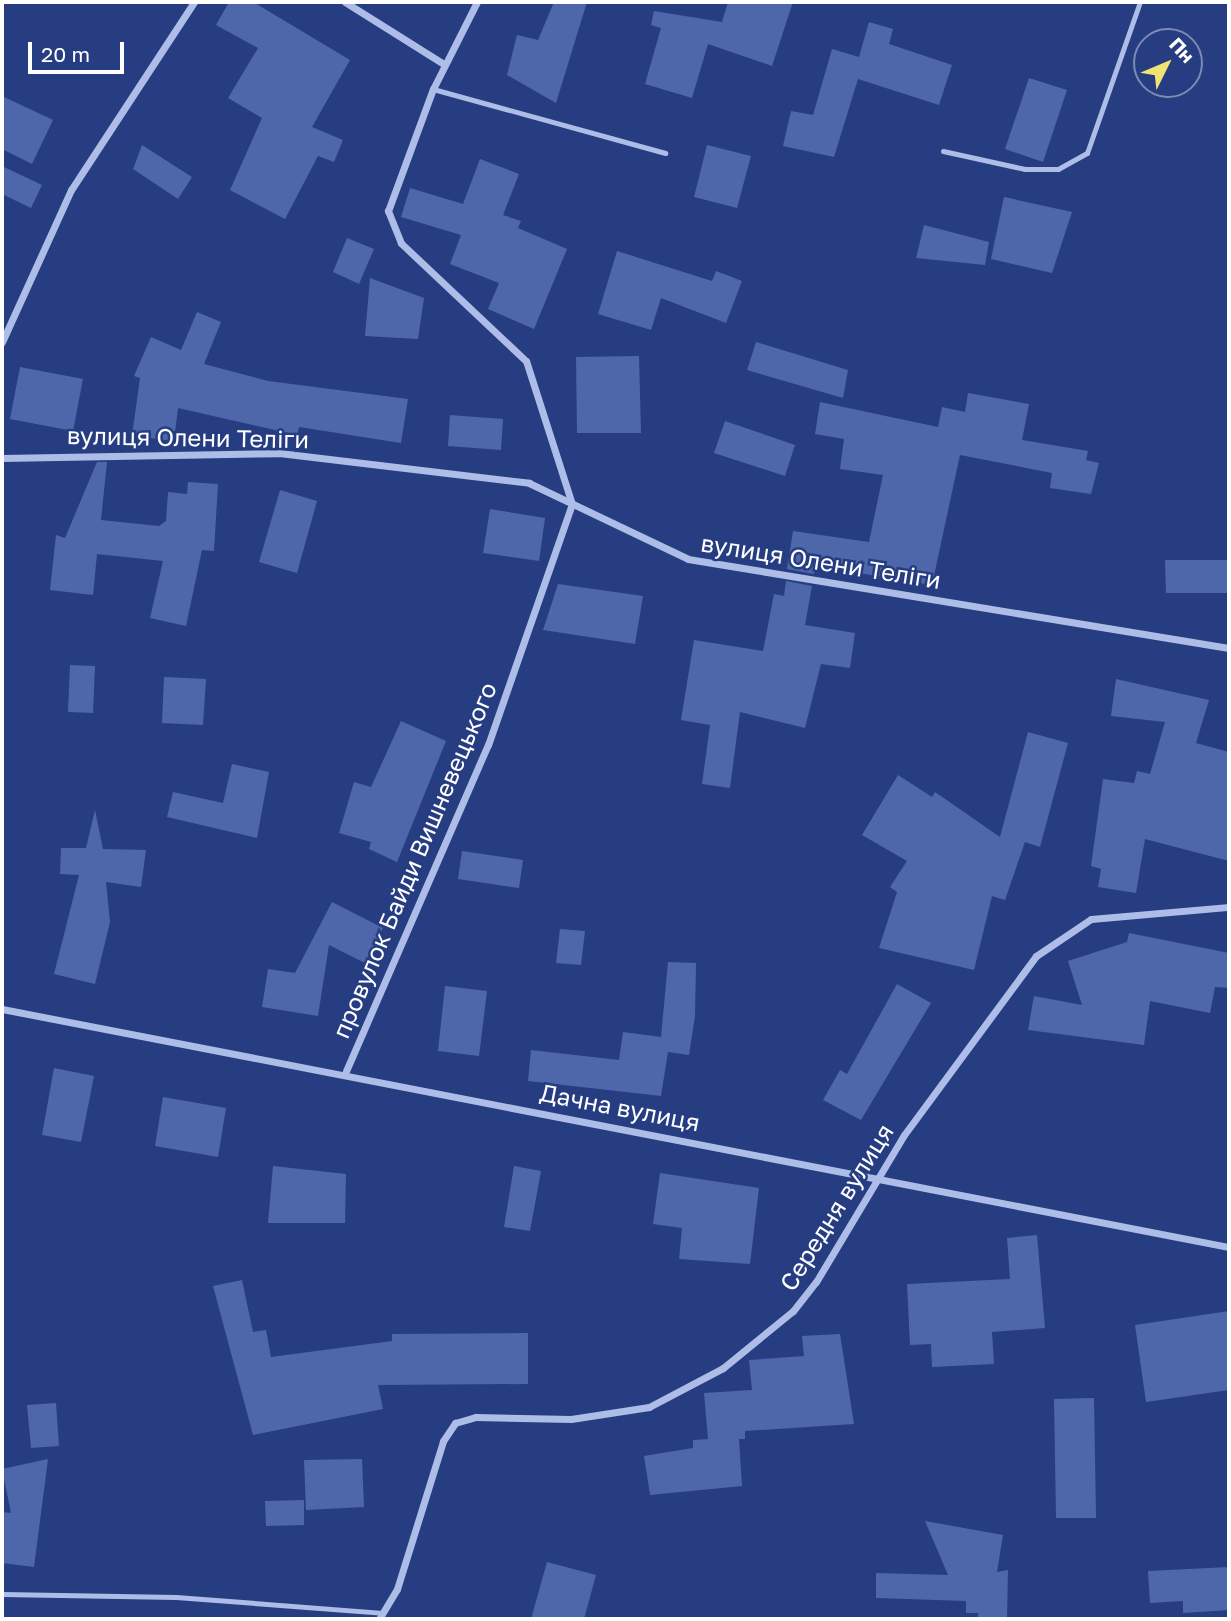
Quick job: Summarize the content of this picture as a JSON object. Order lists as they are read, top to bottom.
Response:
{
  "streets": {
    "street": [
      "вулиця Олени Теліги",
      "провулок Байди Вишневецького",
      "Дачна вулиця",
      "Середня вулиця"
    ]
  },
  "crossings": [
    ["вулиця Олени Теліги", "провулок Байди Вишневецького"],
    ["провулок Байди Вишневецького", "Дачна вулиця"],
    ["Дачна вулиця", "Середня вулиця"]
  ],
  "scale_bar": "20 m",
  "north": "top right"
}
